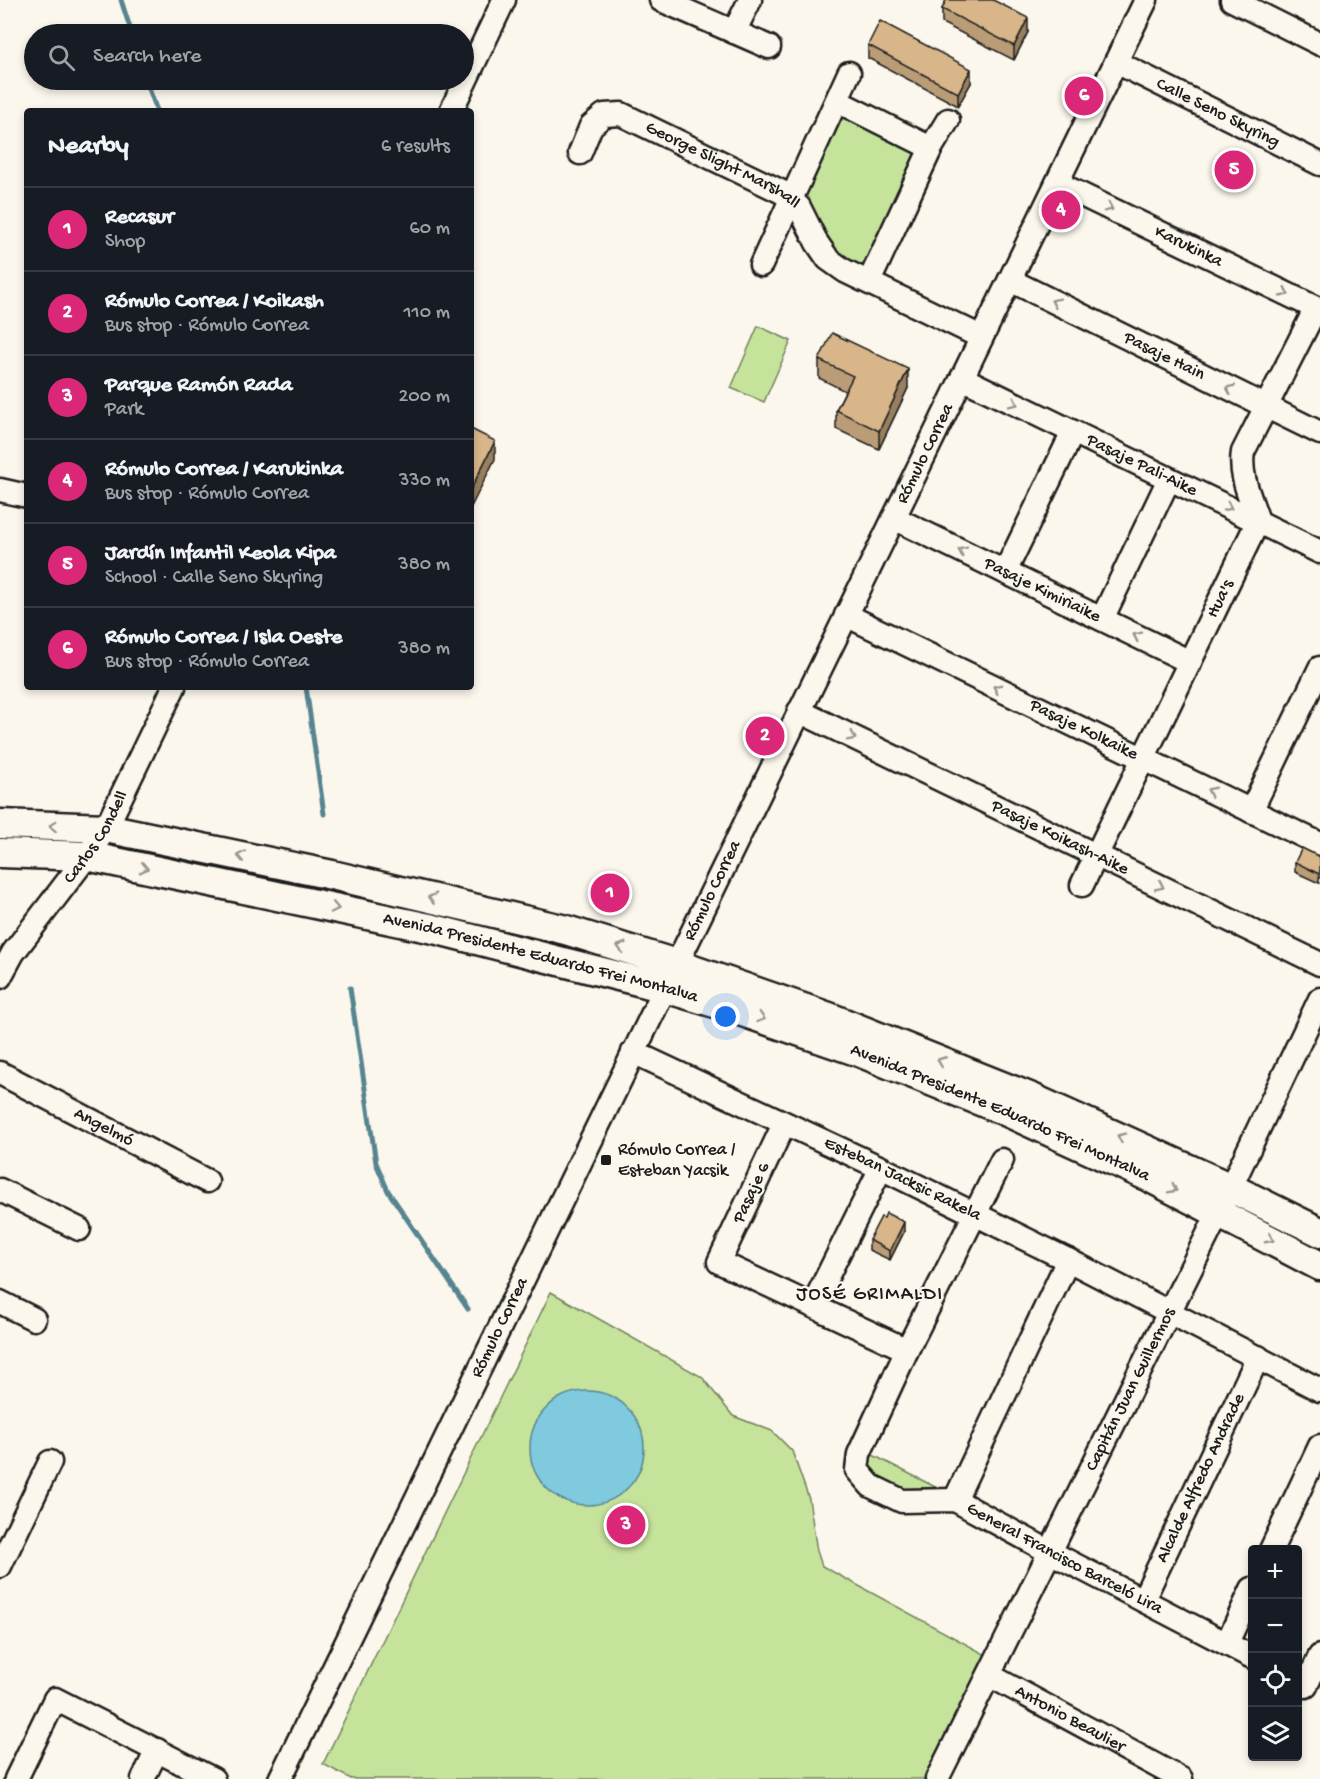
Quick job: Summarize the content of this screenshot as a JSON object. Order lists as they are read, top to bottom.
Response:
{
  "streets": {
    "main road": ["Avenida Presidente Eduardo Frei Montalva"],
    "street": [
      "Calle Seno Skyring",
      "George Slight Marshall",
      "Karukinka",
      "Pasaje Hain",
      "Rómulo Correa",
      "Pasaje Pali-Aike",
      "Pasaje Kimiriaike",
      "Hua's",
      "Pasaje Kolkaike",
      "Carlos Condell",
      "Pasaje Koikash-Aike",
      "Angelmó",
      "Esteban Jacksic Rakela",
      "Pasaje 6",
      "Capitán Juan Guillermos",
      "Alcalde Alfredo Andrade",
      "General Francisco Barceló Lira",
      "Antonio Beaulier"
    ]
  },
  "crossings": [
    ["Calle Seno Skyring", "Rómulo Correa"],
    ["George Slight Marshall", "Rómulo Correa"],
    ["Karukinka", "Rómulo Correa"],
    ["Pasaje Hain", "Rómulo Correa"],
    ["Rómulo Correa", "Pasaje Pali-Aike"],
    ["Rómulo Correa", "Pasaje Kimiriaike"],
    ["Rómulo Correa", "Pasaje Kolkaike"],
    ["Rómulo Correa", "Pasaje Koikash-Aike"],
    ["Rómulo Correa", "Avenida Presidente Eduardo Frei Montalva"],
    ["Rómulo Correa", "Esteban Jacksic Rakela"],
    ["Pasaje Pali-Aike", "Hua's"],
    ["Pasaje Kimiriaike", "Hua's"],
    ["Hua's", "Pasaje Kolkaike"],
    ["Hua's", "Pasaje Koikash-Aike"],
    ["Carlos Condell", "Avenida Presidente Eduardo Frei Montalva"],
    ["Avenida Presidente Eduardo Frei Montalva", "Capitán Juan Guillermos"],
    ["Esteban Jacksic Rakela", "Pasaje 6"],
    ["Esteban Jacksic Rakela", "Capitán Juan Guillermos"],
    ["Esteban Jacksic Rakela", "Alcalde Alfredo Andrade"],
    ["Capitán Juan Guillermos", "General Francisco Barceló Lira"],
    ["Capitán Juan Guillermos", "Antonio Beaulier"],
    ["Alcalde Alfredo Andrade", "General Francisco Barceló Lira"]
  ],
  "one_way": [
    "Karukinka",
    "Pasaje Hain",
    "Pasaje Pali-Aike",
    "Pasaje Kimiriaike",
    "Pasaje Kolkaike",
    "Pasaje Koikash-Aike"
  ],
  "districts": ["JOSÉ GRIMALDI"],
  "places": {
    "transit": ["Rómulo Correa / Esteban Yacsik"]
  },
  "page": {
    "search": "Search here",
    "pins": [
      "6",
      "5",
      "4",
      "2",
      "1",
      "3"
    ],
    "heading": ["Nearby", "6 results"],
    "list": [
      {
        "mark": "1",
        "name": "Recasur",
        "note": "Shop",
        "value": "60 m"
      },
      {
        "mark": "2",
        "name": "Rómulo Correa / Koikash",
        "note": "Bus stop · Rómulo Correa",
        "value": "110 m"
      },
      {
        "mark": "3",
        "name": "Parque Ramón Rada",
        "note": "Park",
        "value": "200 m"
      },
      {
        "mark": "4",
        "name": "Rómulo Correa / Karukinka",
        "note": "Bus stop · Rómulo Correa",
        "value": "330 m"
      },
      {
        "mark": "5",
        "name": "Jardín Infantil Keola Kipa",
        "note": "School · Calle Seno Skyring",
        "value": "380 m"
      },
      {
        "mark": "6",
        "name": "Rómulo Correa / Isla Oeste",
        "note": "Bus stop · Rómulo Correa",
        "value": "380 m"
      }
    ],
    "map_buttons": ["+", "−"]
  }
}
